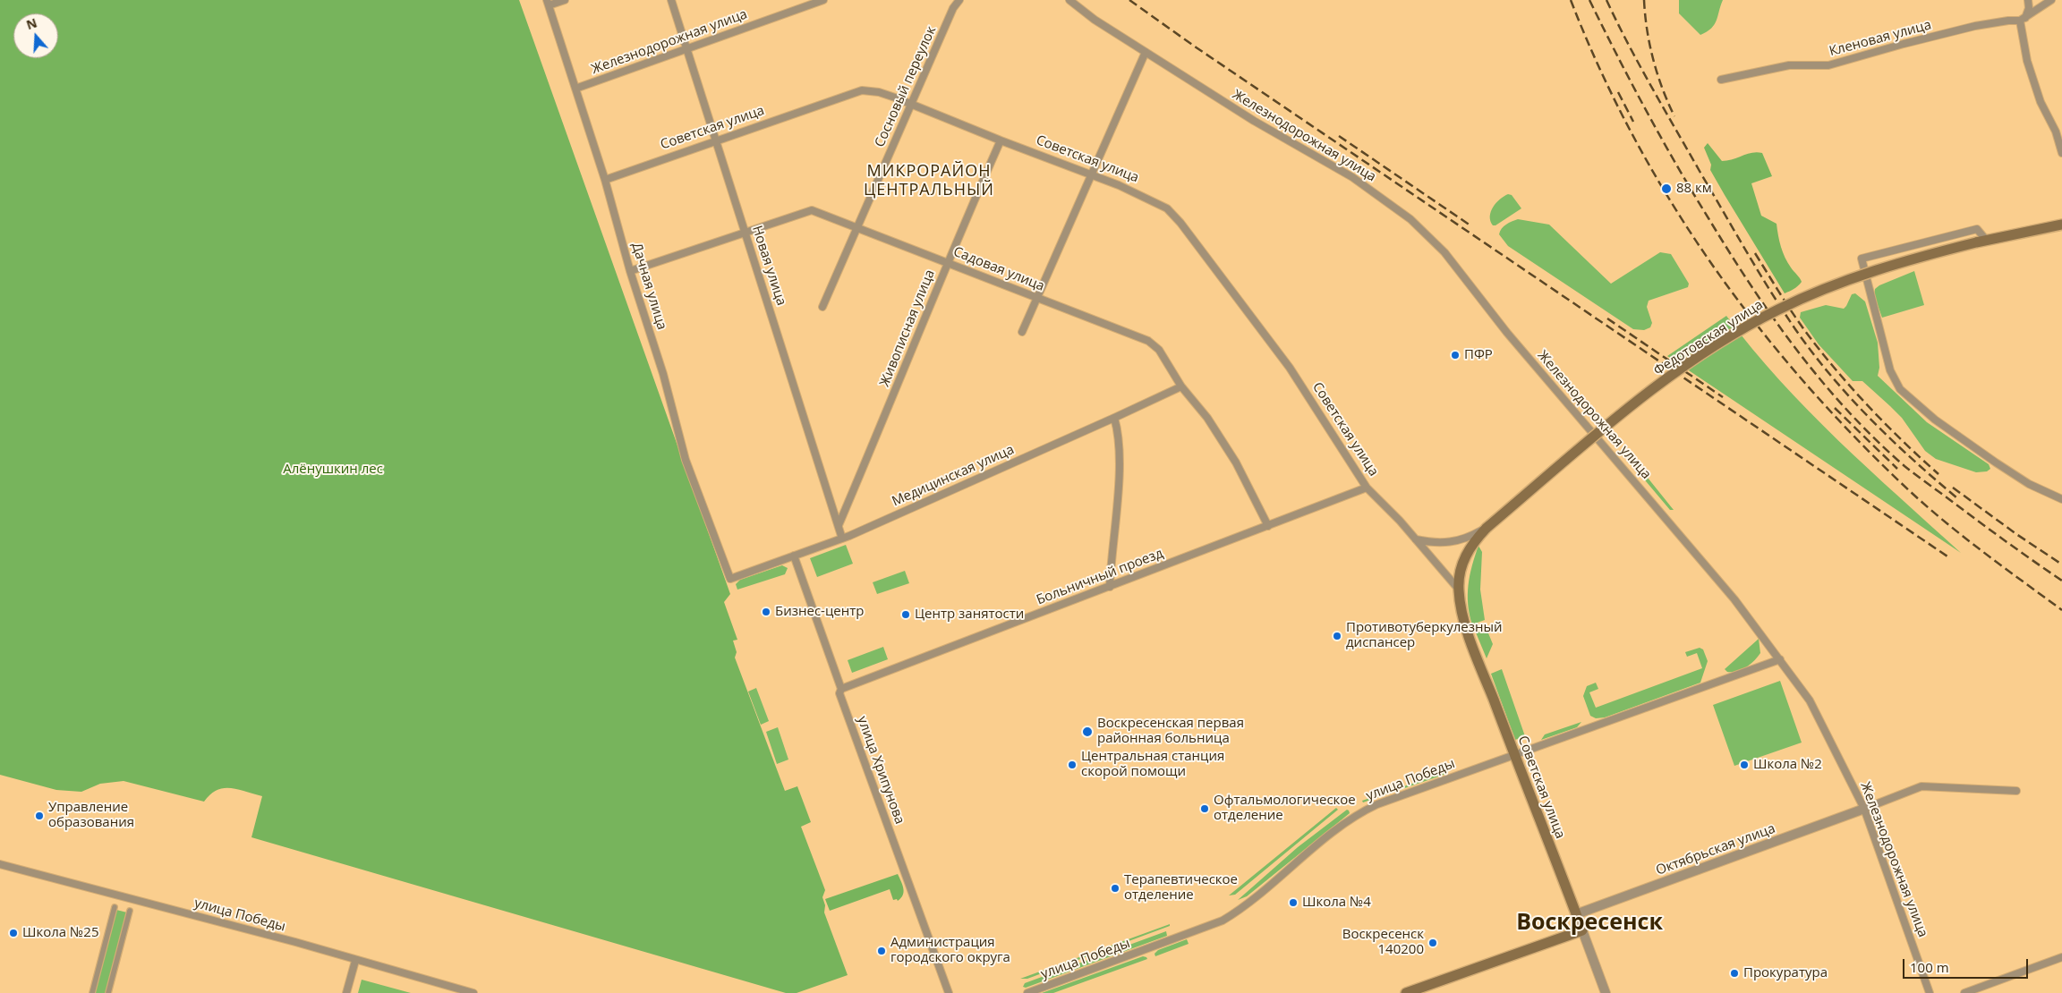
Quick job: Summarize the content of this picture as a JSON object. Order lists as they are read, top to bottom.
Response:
{
  "streets": {
    "main road": ["Советская улица", "Федотовская улица"],
    "street": [
      "Кленовая улица",
      "Железнодорожная улица",
      "Сосновый переулок",
      "Новая улица",
      "Садовая улица",
      "Дачная улица",
      "Живописная улица",
      "Медицинская улица",
      "Больничный проезд",
      "улица Хрипунова",
      "улица Победы",
      "Октябрьская улица"
    ]
  },
  "crossings": [
    ["Железнодорожная улица", "Новая улица"],
    ["Железнодорожная улица", "Дачная улица"],
    ["Железнодорожная улица", "улица Победы"],
    ["Железнодорожная улица", "Октябрьская улица"],
    ["Сосновый переулок", "Советская улица"],
    ["Сосновый переулок", "Садовая улица"],
    ["Советская улица", "Новая улица"],
    ["Советская улица", "Дачная улица"],
    ["Советская улица", "Живописная улица"],
    ["Советская улица", "Федотовская улица"],
    ["Советская улица", "Больничный проезд"],
    ["Советская улица", "улица Победы"],
    ["Советская улица", "Октябрьская улица"],
    ["Новая улица", "Садовая улица"],
    ["Новая улица", "Живописная улица"],
    ["Новая улица", "Медицинская улица"],
    ["Садовая улица", "Дачная улица"],
    ["Садовая улица", "Живописная улица"],
    ["Садовая улица", "Медицинская улица"],
    ["Садовая улица", "Больничный проезд"],
    ["Дачная улица", "Медицинская улица"],
    ["Медицинская улица", "улица Хрипунова"],
    ["Больничный проезд", "улица Хрипунова"]
  ],
  "districts": ["МИКРОРАЙОН ЦЕНТРАЛЬНЫЙ", "Воскресенск"],
  "parks": ["Алёнушкин лес"],
  "places": [
    "88 км",
    "ПФР",
    "Бизнес-центр",
    "Центр занятости",
    "Противотуберкулезный диспансер",
    "Воскресенская первая районная больница",
    "Центральная станция скорой помощи",
    "Школа №2",
    "Офтальмологическое отделение",
    "Управление образования",
    "Терапевтическое отделение",
    "Школа №4",
    "Школа №25",
    "Воскресенск 140200",
    "Администрация городского округа",
    "Прокуратура"
  ],
  "scale_bar": "100 m",
  "north": "top"
}
